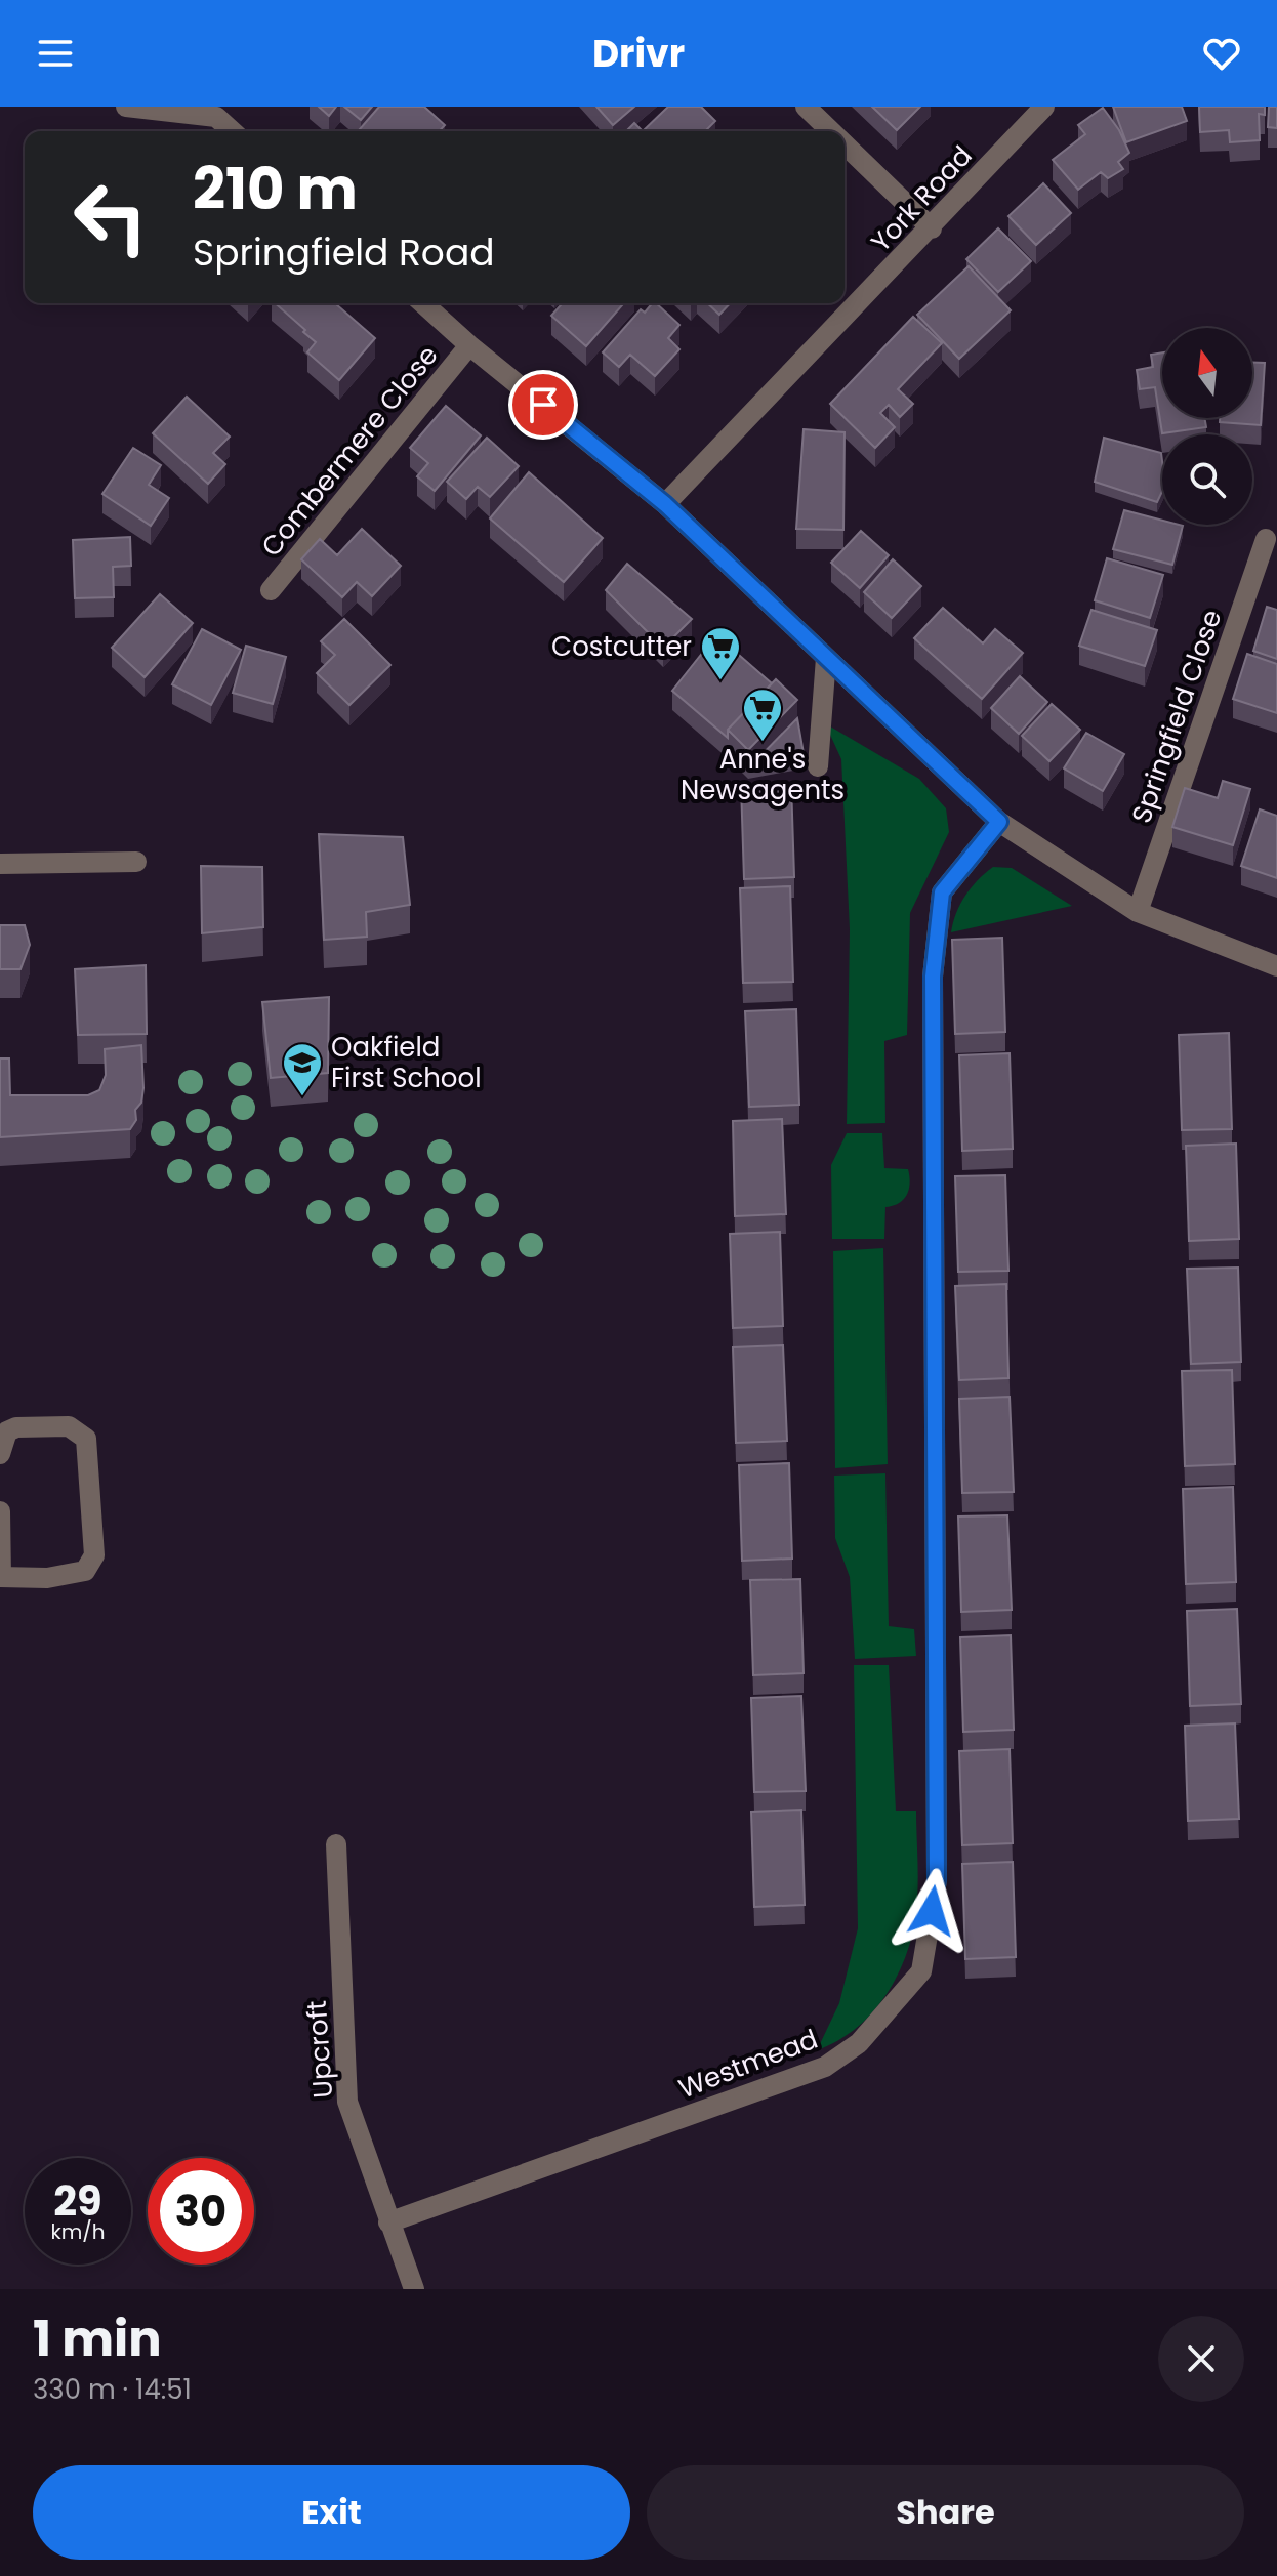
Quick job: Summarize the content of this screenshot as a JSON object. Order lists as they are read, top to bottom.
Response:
{
  "streets": {
    "street": [
      "York Road",
      "Combermere Close",
      "Springfield Close",
      "Upcroft",
      "Westmead"
    ]
  },
  "crossings": [
    ["Upcroft", "Westmead"]
  ],
  "places": {
    "supermarket": ["Costcutter", "Anne's Newsagents"],
    "school or university": ["Oakfield First School"]
  },
  "north": "top",
  "page": {
    "header": "Drivr",
    "turn": ["210 m", "Springfield Road"],
    "speed": "29 km/h",
    "limit": "30",
    "heading": ["1 min", "330 m · 14:51"],
    "buttons": ["Exit", "Share"]
  }
}
